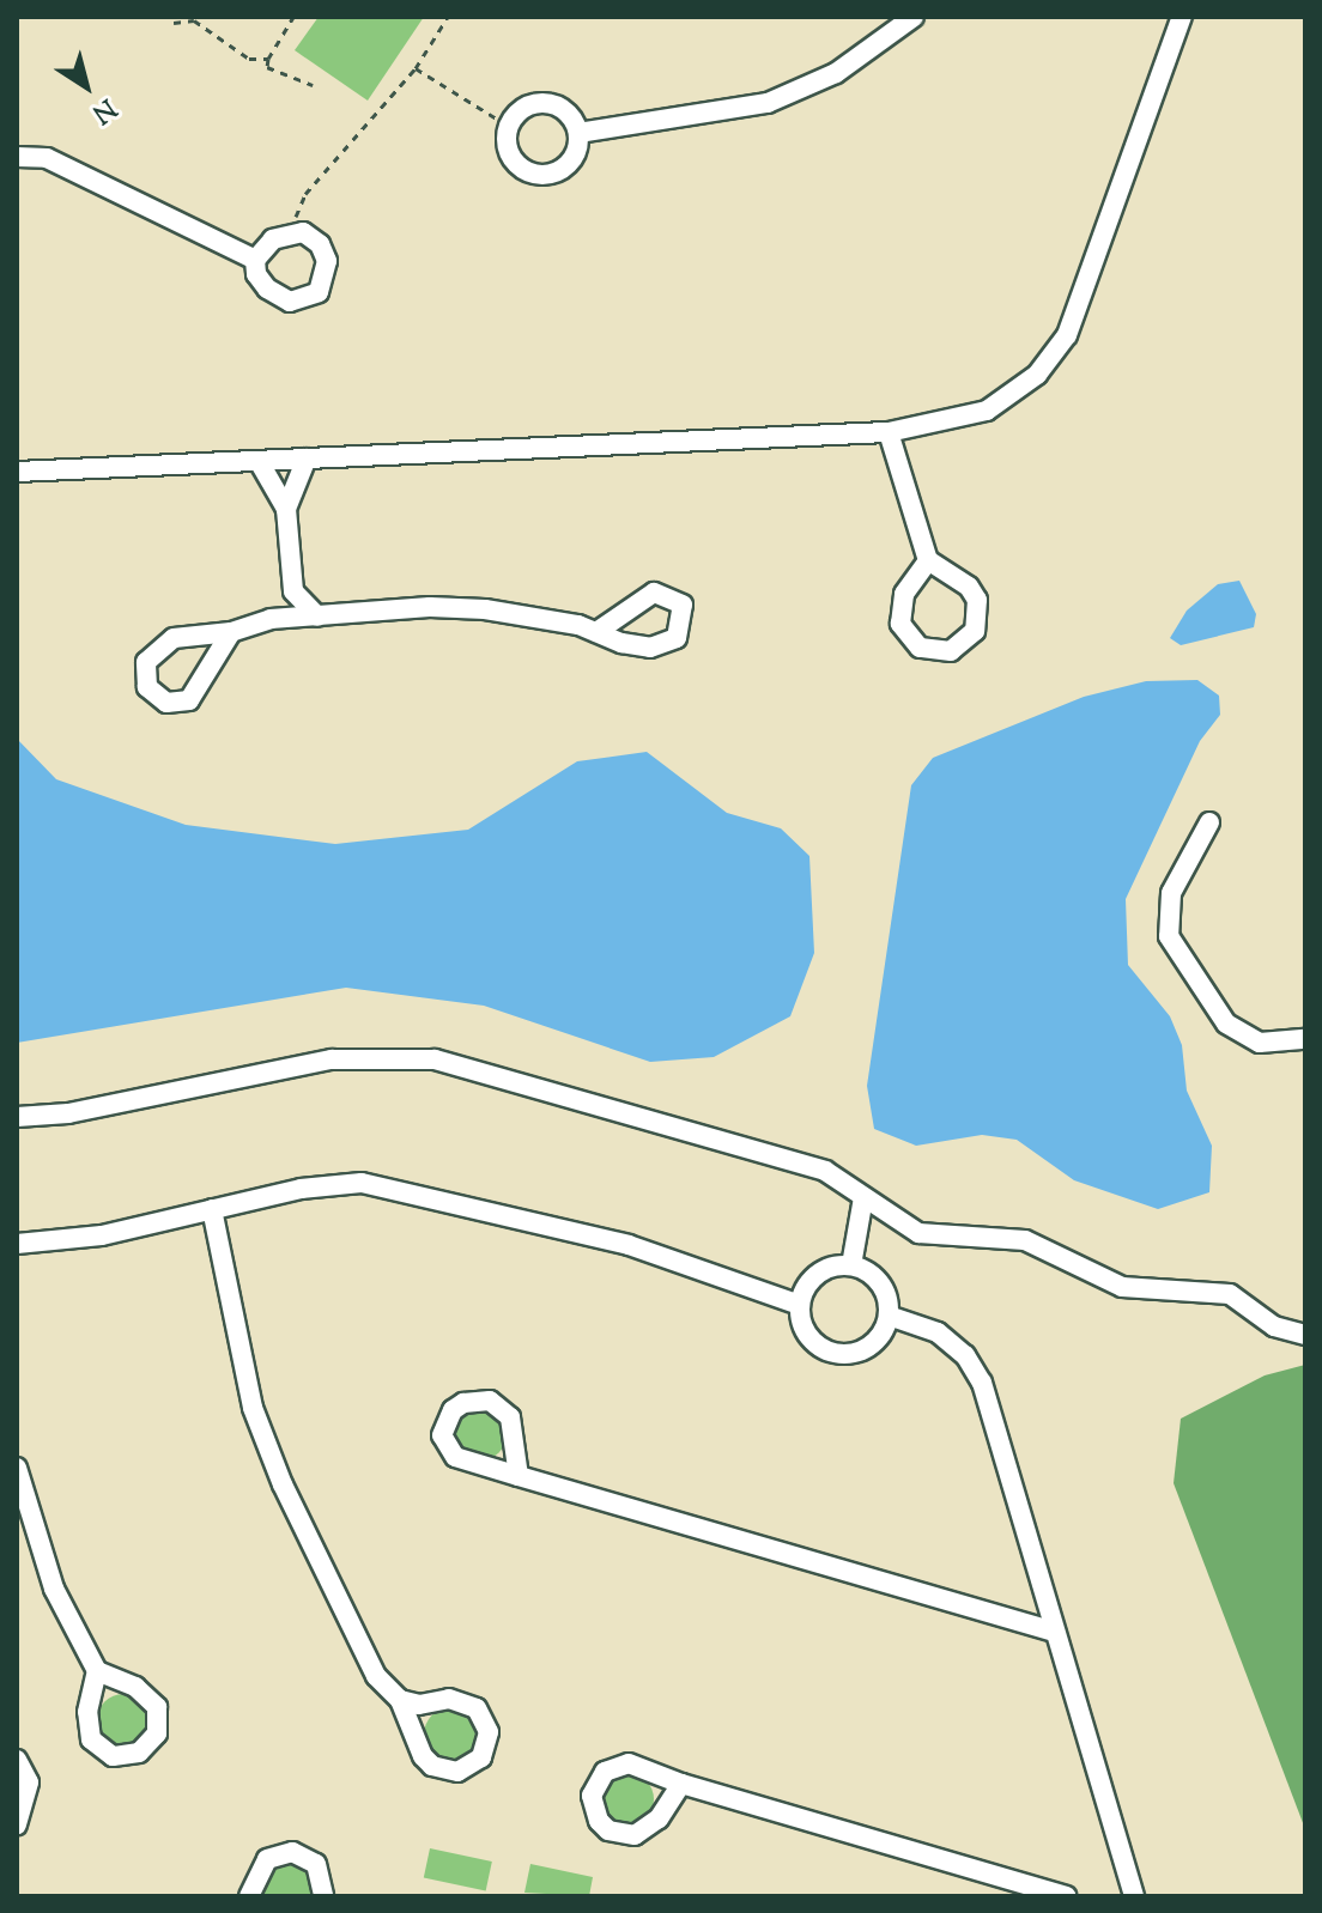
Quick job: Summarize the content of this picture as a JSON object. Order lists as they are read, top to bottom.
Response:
{
  "north": "bottom right"
}
